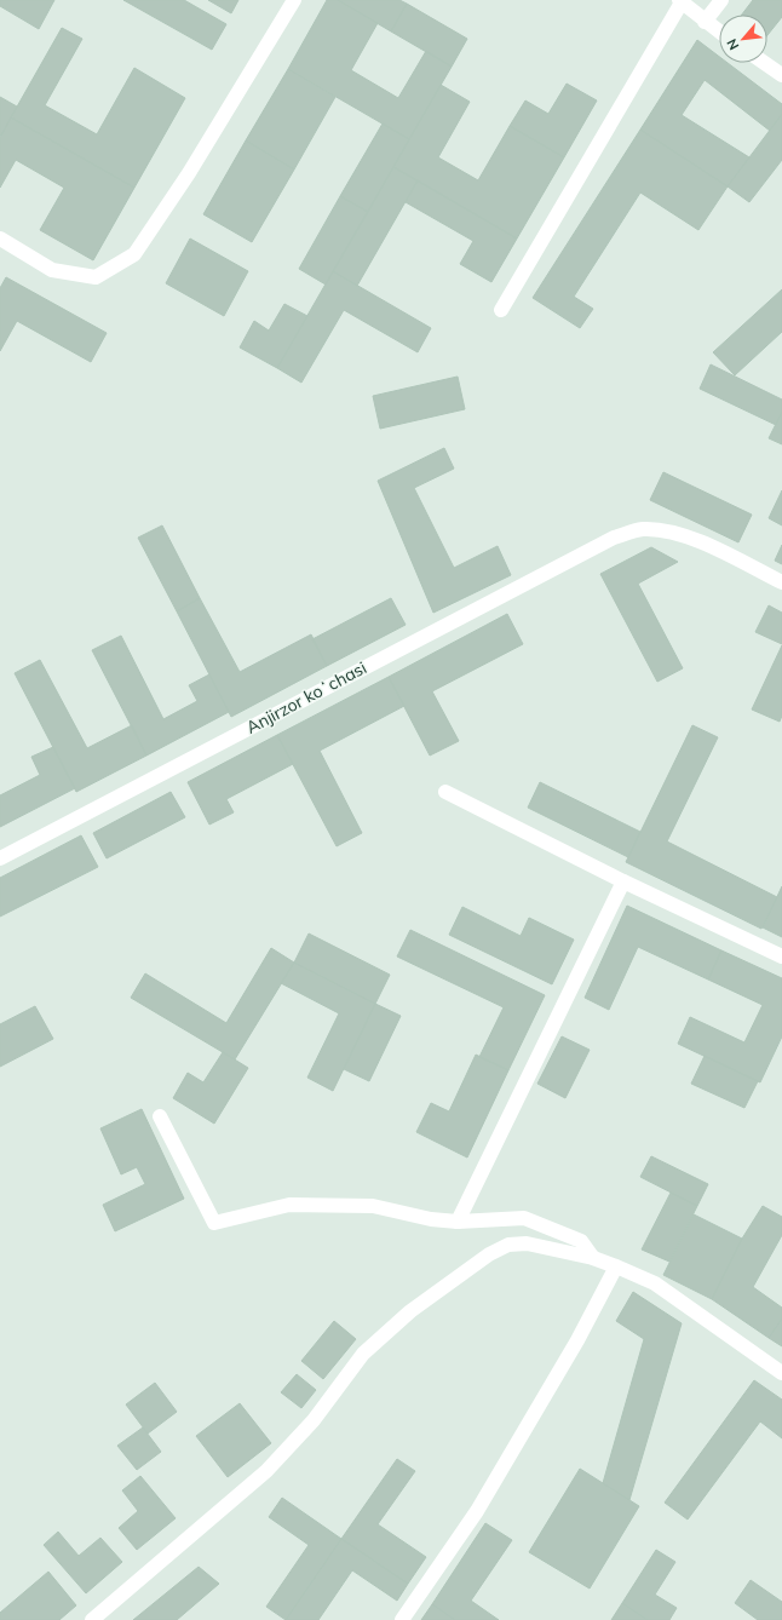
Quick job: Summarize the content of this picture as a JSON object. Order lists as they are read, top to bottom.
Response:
{
  "streets": {
    "street": ["Anjirzor koʻchasi"]
  },
  "north": "bottom left"
}
